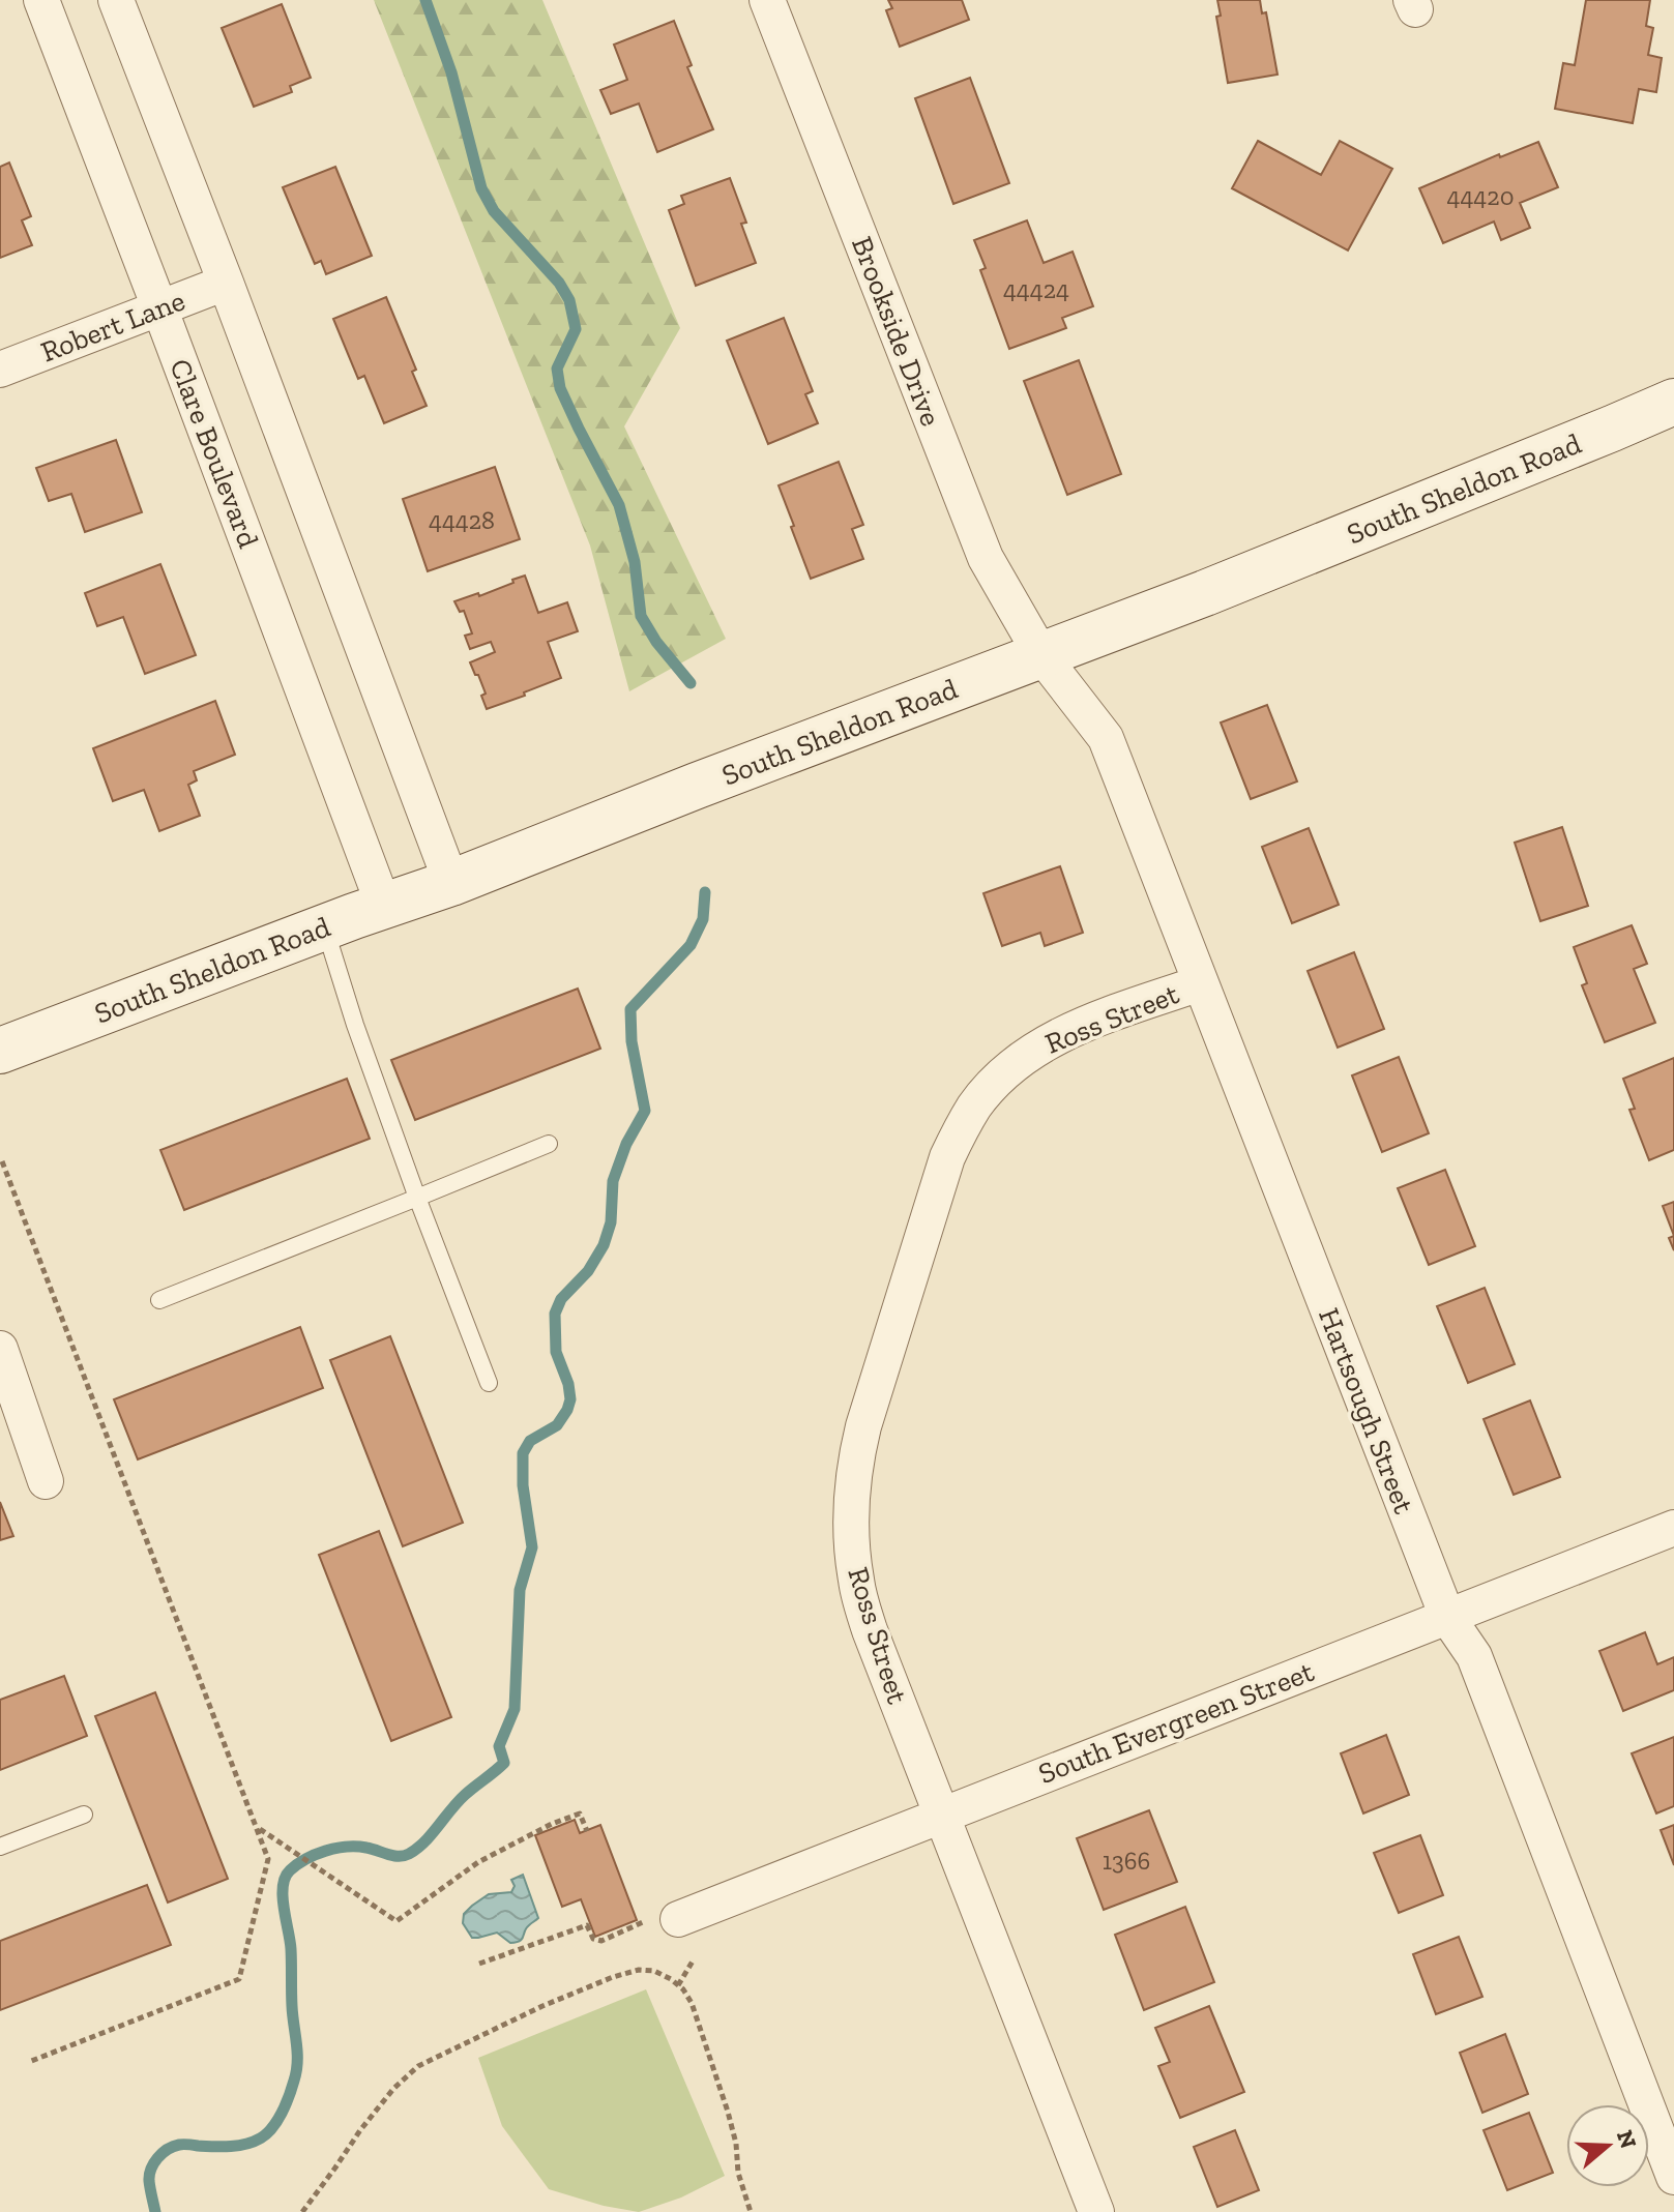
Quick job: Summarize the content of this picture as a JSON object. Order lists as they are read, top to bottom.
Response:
{
  "streets": {
    "main road": ["South Sheldon Road"],
    "street": [
      "Robert Lane",
      "Brookside Drive",
      "Clare Boulevard",
      "Ross Street",
      "Hartsough Street",
      "South Evergreen Street"
    ]
  },
  "crossings": [
    ["Robert Lane", "Clare Boulevard"],
    ["Brookside Drive", "South Sheldon Road"],
    ["Brookside Drive", "Hartsough Street"],
    ["Clare Boulevard", "South Sheldon Road"],
    ["South Sheldon Road", "Hartsough Street"],
    ["Ross Street", "Hartsough Street"],
    ["Ross Street", "South Evergreen Street"],
    ["Hartsough Street", "South Evergreen Street"]
  ],
  "house_numbers": [
    "44420",
    "44424",
    "44428",
    "1366"
  ],
  "north": "right"
}
